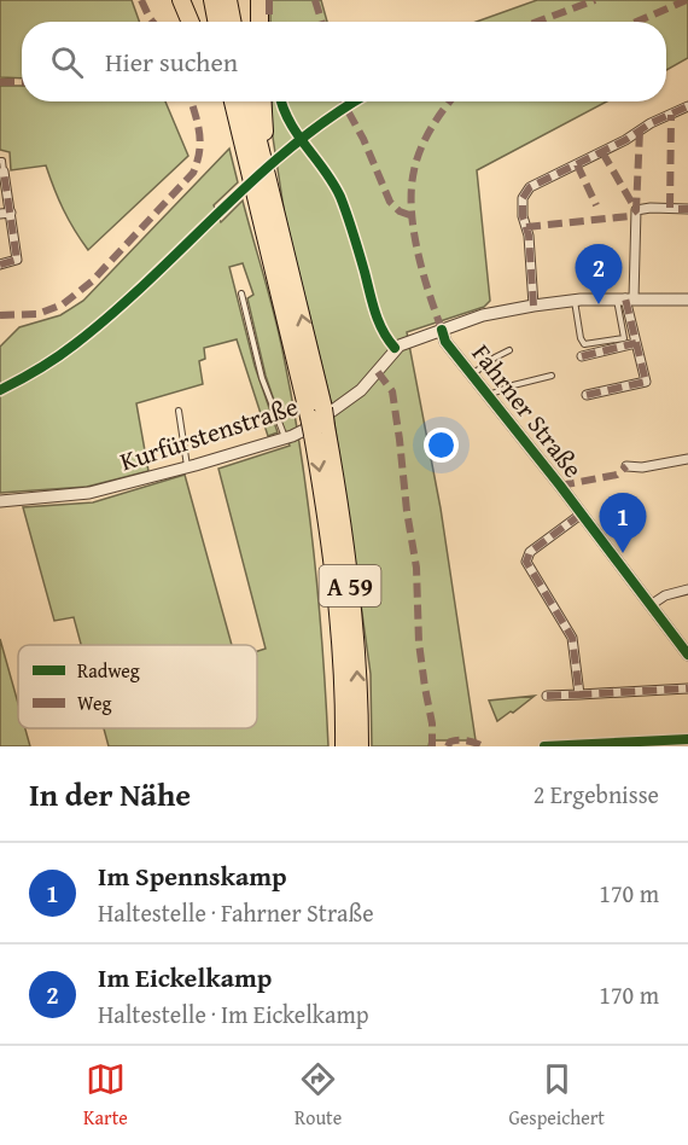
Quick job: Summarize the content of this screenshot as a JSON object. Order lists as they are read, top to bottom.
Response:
{
  "streets": {
    "highway": ["A 59"],
    "street": ["Fahrner Straße", "Kurfürstenstraße"]
  },
  "crossings": [
    ["Fahrner Straße", "Kurfürstenstraße"]
  ],
  "legend": ["Radweg", "Weg"],
  "page": {
    "search": "Hier suchen",
    "pins": ["2", "1"],
    "heading": ["In der Nähe", "2 Ergebnisse"],
    "list": [
      {
        "mark": "1",
        "name": "Im Spennskamp",
        "note": "Haltestelle · Fahrner Straße",
        "value": "170 m"
      },
      {
        "mark": "2",
        "name": "Im Eickelkamp",
        "note": "Haltestelle · Im Eickelkamp",
        "value": "170 m"
      }
    ],
    "nav": ["Karte", "Route", "Gespeichert"]
  }
}
